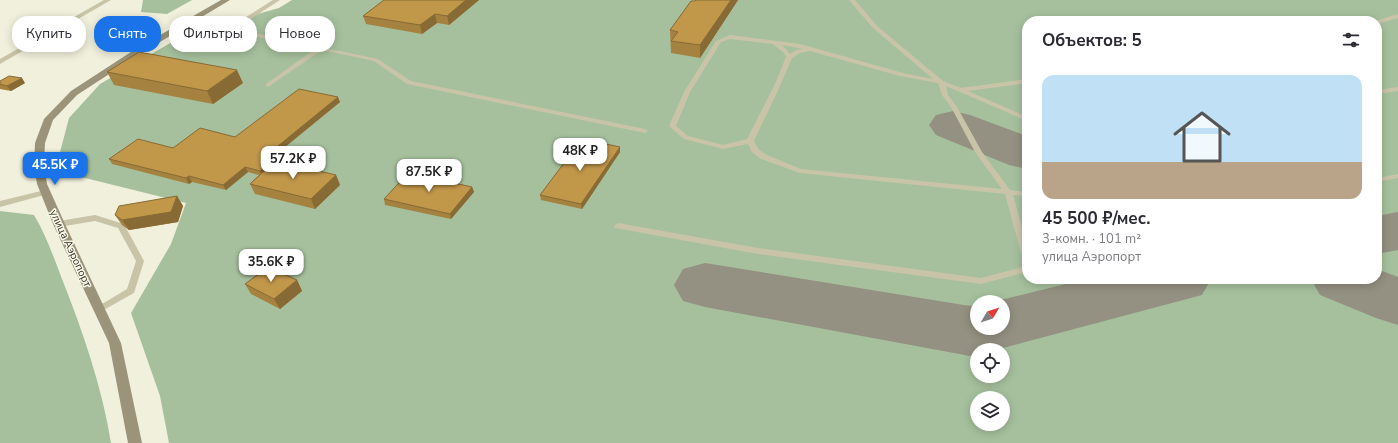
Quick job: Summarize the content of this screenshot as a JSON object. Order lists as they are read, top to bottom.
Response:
{
  "streets": {
    "main road": ["улица Аэропорт"]
  },
  "north": "top right",
  "page": {
    "chip": [
      "Купить",
      "Снять",
      "Фильтры",
      "Новое"
    ],
    "heading": "Объектов: 5",
    "list": [
      {
        "name": "45 500 ₽/мес.",
        "note": "3-комн. · 101 m² · улица Аэропорт"
      }
    ],
    "price": [
      "48K ₽",
      "57.2K ₽",
      "45.5K ₽",
      "87.5K ₽",
      "35.6K ₽"
    ]
  }
}
